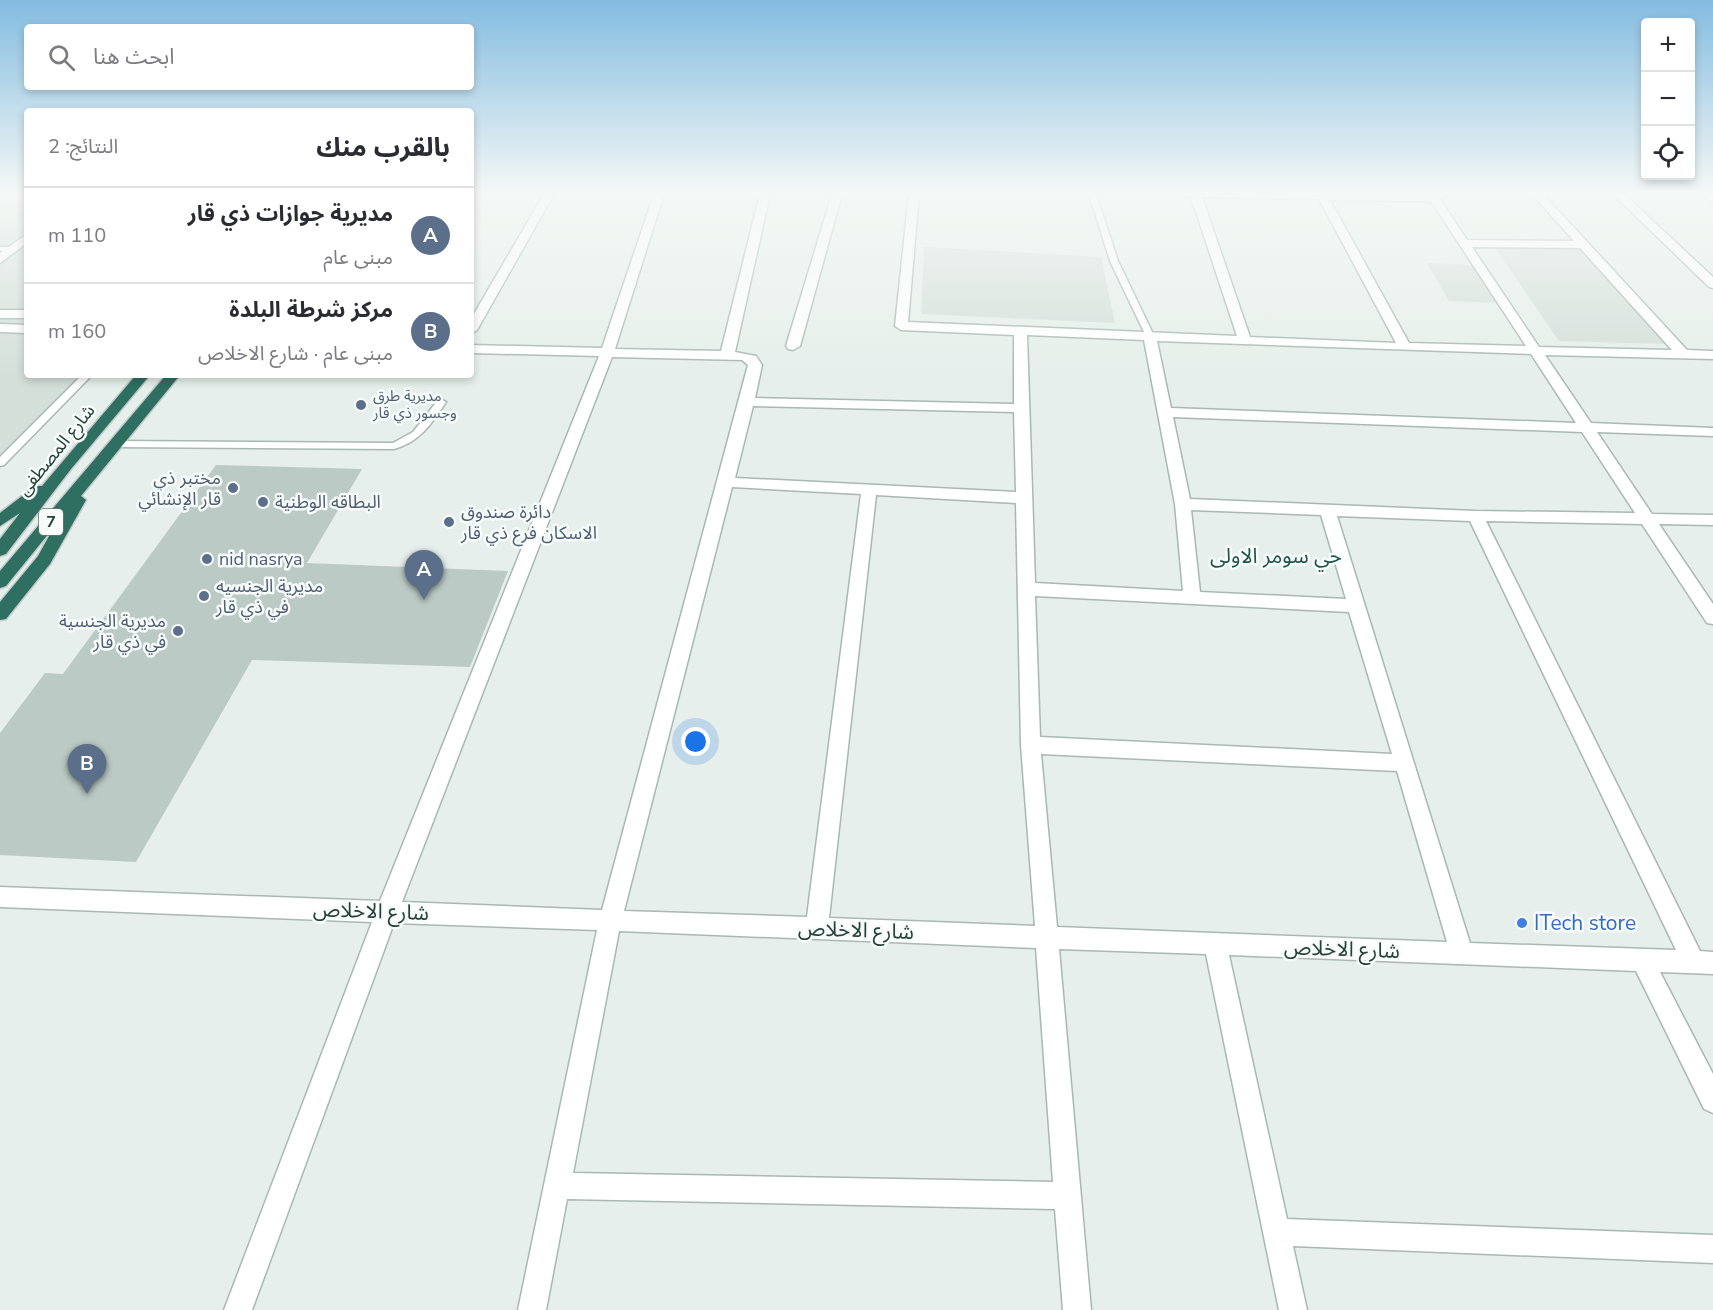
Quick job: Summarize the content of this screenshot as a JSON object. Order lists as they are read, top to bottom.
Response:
{
  "streets": {
    "highway": ["شارع المصطفى", "7"],
    "street": ["شارع الاخلاص"]
  },
  "districts": ["حي سومر الاولى"],
  "places": [
    "مديرية طرق وجسور ذي قار",
    "مختبر ذي قار الإنشائي",
    "البطاقه الوطنية",
    "دائرة صندوق الاسكان فرع ذي قار",
    "nid nasrya",
    "مديرية الجنسيه في ذي قار",
    "مديرية الجنسية في ذي قار",
    "ITech store"
  ],
  "page": {
    "map_buttons": ["+", "−"],
    "search": "ابحث هنا",
    "heading": ["بالقرب منك", "النتائج: 2"],
    "list": [
      {
        "mark": "A",
        "name": "مديرية جوازات ذي قار",
        "note": "مبنى عام",
        "value": "110 m"
      },
      {
        "mark": "B",
        "name": "مركز شرطة البلدة",
        "note": "مبنى عام · شارع الاخلاص",
        "value": "160 m"
      }
    ],
    "pins": ["A", "B"]
  }
}
